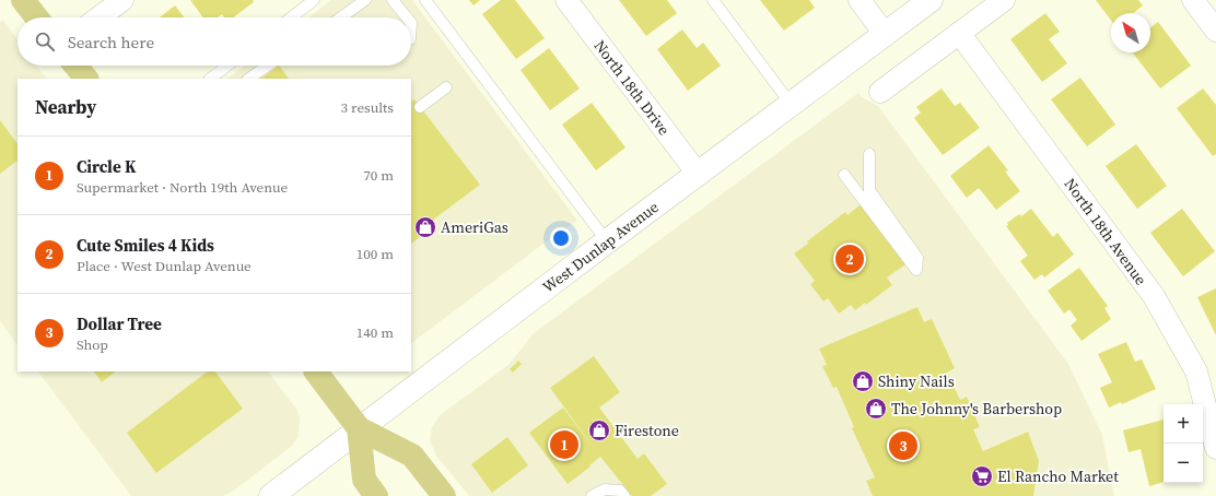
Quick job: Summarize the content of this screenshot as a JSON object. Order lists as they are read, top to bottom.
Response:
{
  "streets": {
    "main road": ["West Dunlap Avenue"],
    "street": ["North 18th Drive", "North 18th Avenue"]
  },
  "crossings": [
    ["North 18th Drive", "West Dunlap Avenue"]
  ],
  "places": {
    "shop": [
      "AmeriGas",
      "Shiny Nails",
      "The Johnny's Barbershop",
      "Firestone"
    ],
    "supermarket": ["El Rancho Market"]
  },
  "north": "top left",
  "page": {
    "search": "Search here",
    "heading": ["Nearby", "3 results"],
    "list": [
      {
        "mark": "1",
        "name": "Circle K",
        "note": "Supermarket · North 19th Avenue",
        "value": "70 m"
      },
      {
        "mark": "2",
        "name": "Cute Smiles 4 Kids",
        "note": "Place · West Dunlap Avenue",
        "value": "100 m"
      },
      {
        "mark": "3",
        "name": "Dollar Tree",
        "note": "Shop",
        "value": "140 m"
      }
    ],
    "pins": ["2", "1", "3"],
    "map_buttons": ["+", "−"]
  }
}
